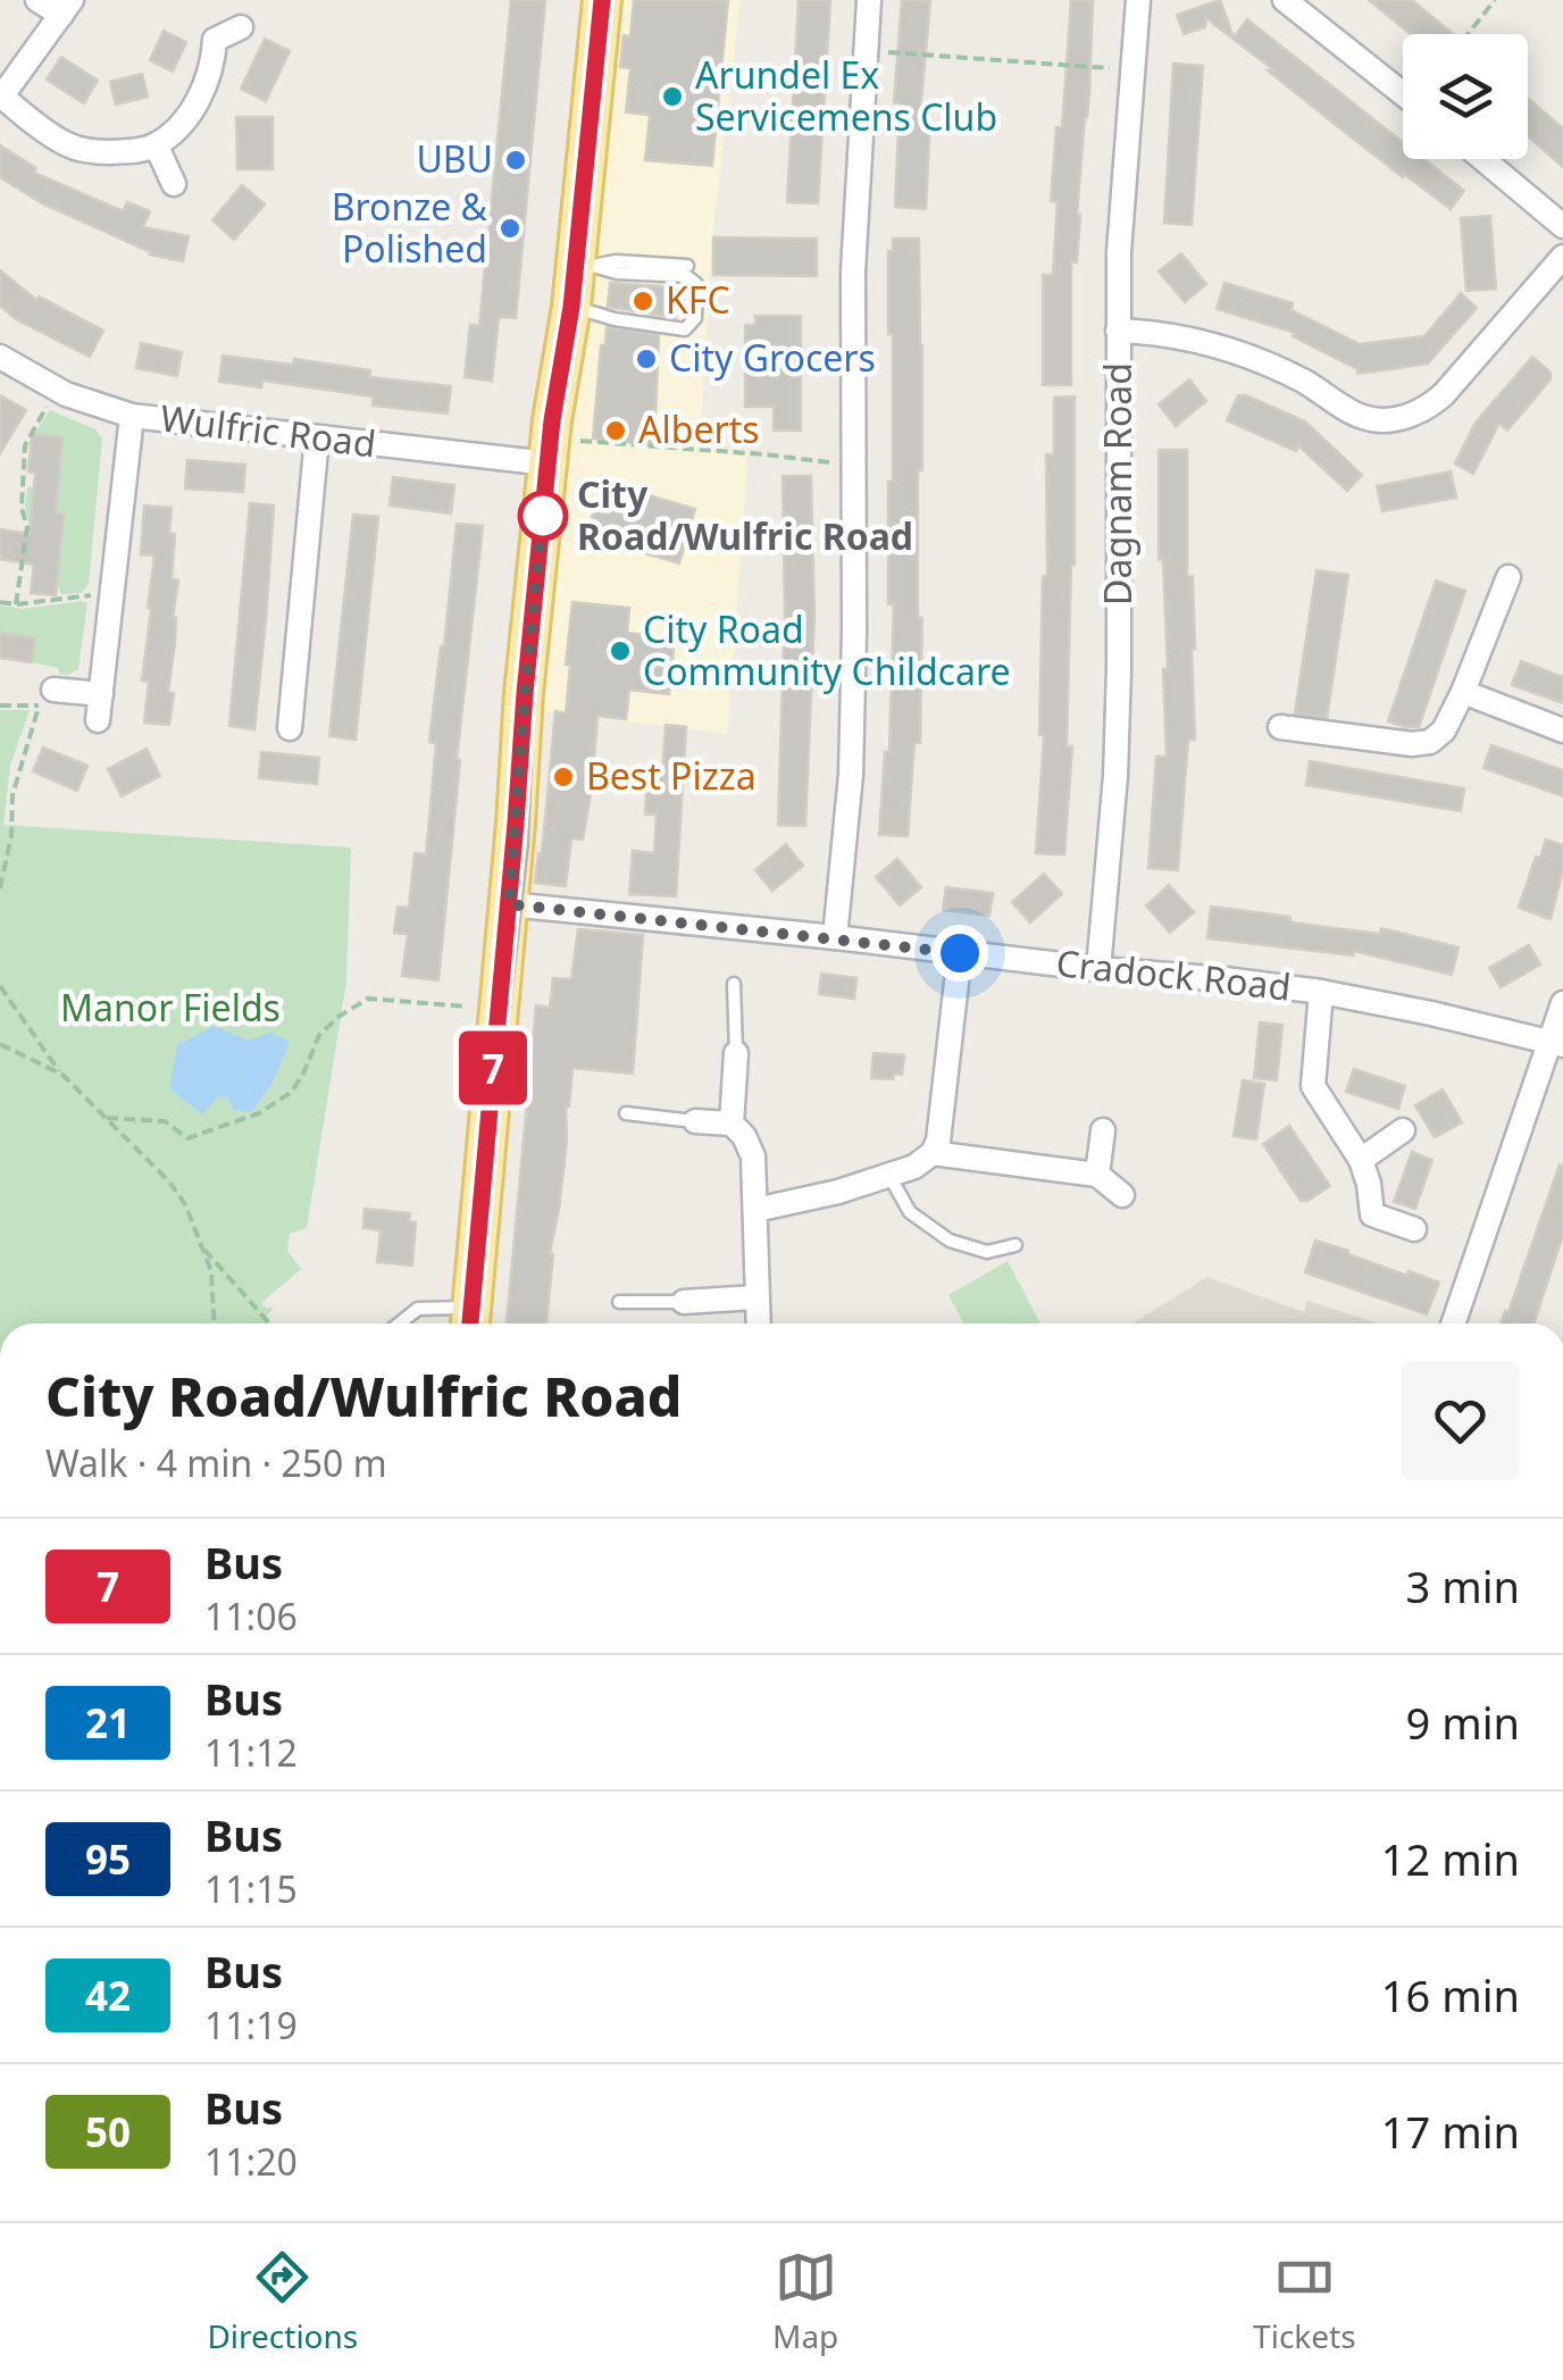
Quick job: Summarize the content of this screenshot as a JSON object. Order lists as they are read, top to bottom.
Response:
{
  "streets": {
    "street": ["Wulfric Road", "Dagnam Road", "Cradock Road"]
  },
  "crossings": [
    ["Dagnam Road", "Cradock Road"]
  ],
  "parks": ["Manor Fields"],
  "places": [
    "Arundel Ex Servicemens Club",
    "UBU",
    "Bronze & Polished",
    "KFC",
    "City Grocers",
    "Alberts",
    "City Road/Wulfric Road",
    "City Road Community Childcare",
    "Best Pizza"
  ],
  "lines": ["bus line 7"],
  "page": {
    "on_map": "7",
    "heading": ["City Road/Wulfric Road", "Walk · 4 min · 250 m"],
    "list": [
      {
        "mark": "7",
        "name": "Bus",
        "note": "11:06",
        "value": "3 min"
      },
      {
        "mark": "21",
        "name": "Bus",
        "note": "11:12",
        "value": "9 min"
      },
      {
        "mark": "95",
        "name": "Bus",
        "note": "11:15",
        "value": "12 min"
      },
      {
        "mark": "42",
        "name": "Bus",
        "note": "11:19",
        "value": "16 min"
      },
      {
        "mark": "50",
        "name": "Bus",
        "note": "11:20",
        "value": "17 min"
      }
    ],
    "tabs": ["Directions", "Map", "Tickets"]
  }
}
